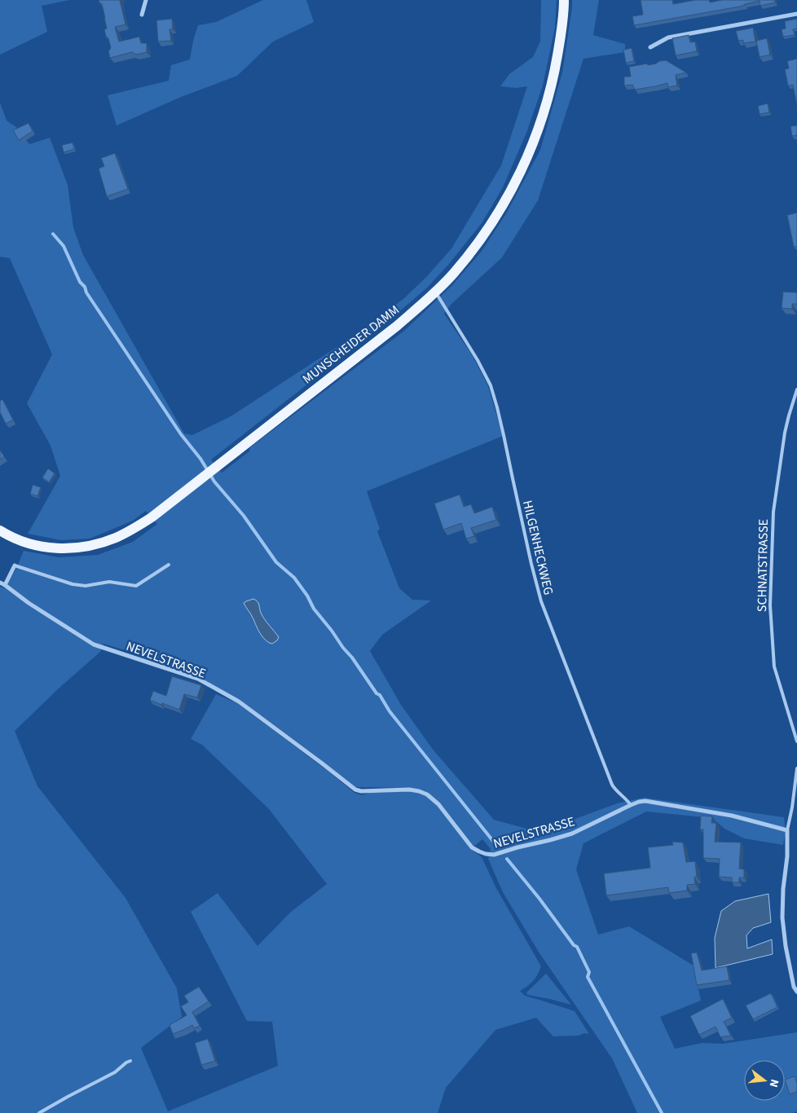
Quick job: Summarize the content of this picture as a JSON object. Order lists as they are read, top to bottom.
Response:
{
  "streets": {
    "main road": ["MUNSCHEIDER DAMM"],
    "street": ["NEVELSTRASSE"],
    "lane": ["HILGENHECKWEG", "SCHNATSTRASSE"]
  },
  "crossings": [
    ["MUNSCHEIDER DAMM", "HILGENHECKWEG"],
    ["HILGENHECKWEG", "NEVELSTRASSE"]
  ],
  "north": "right"
}
